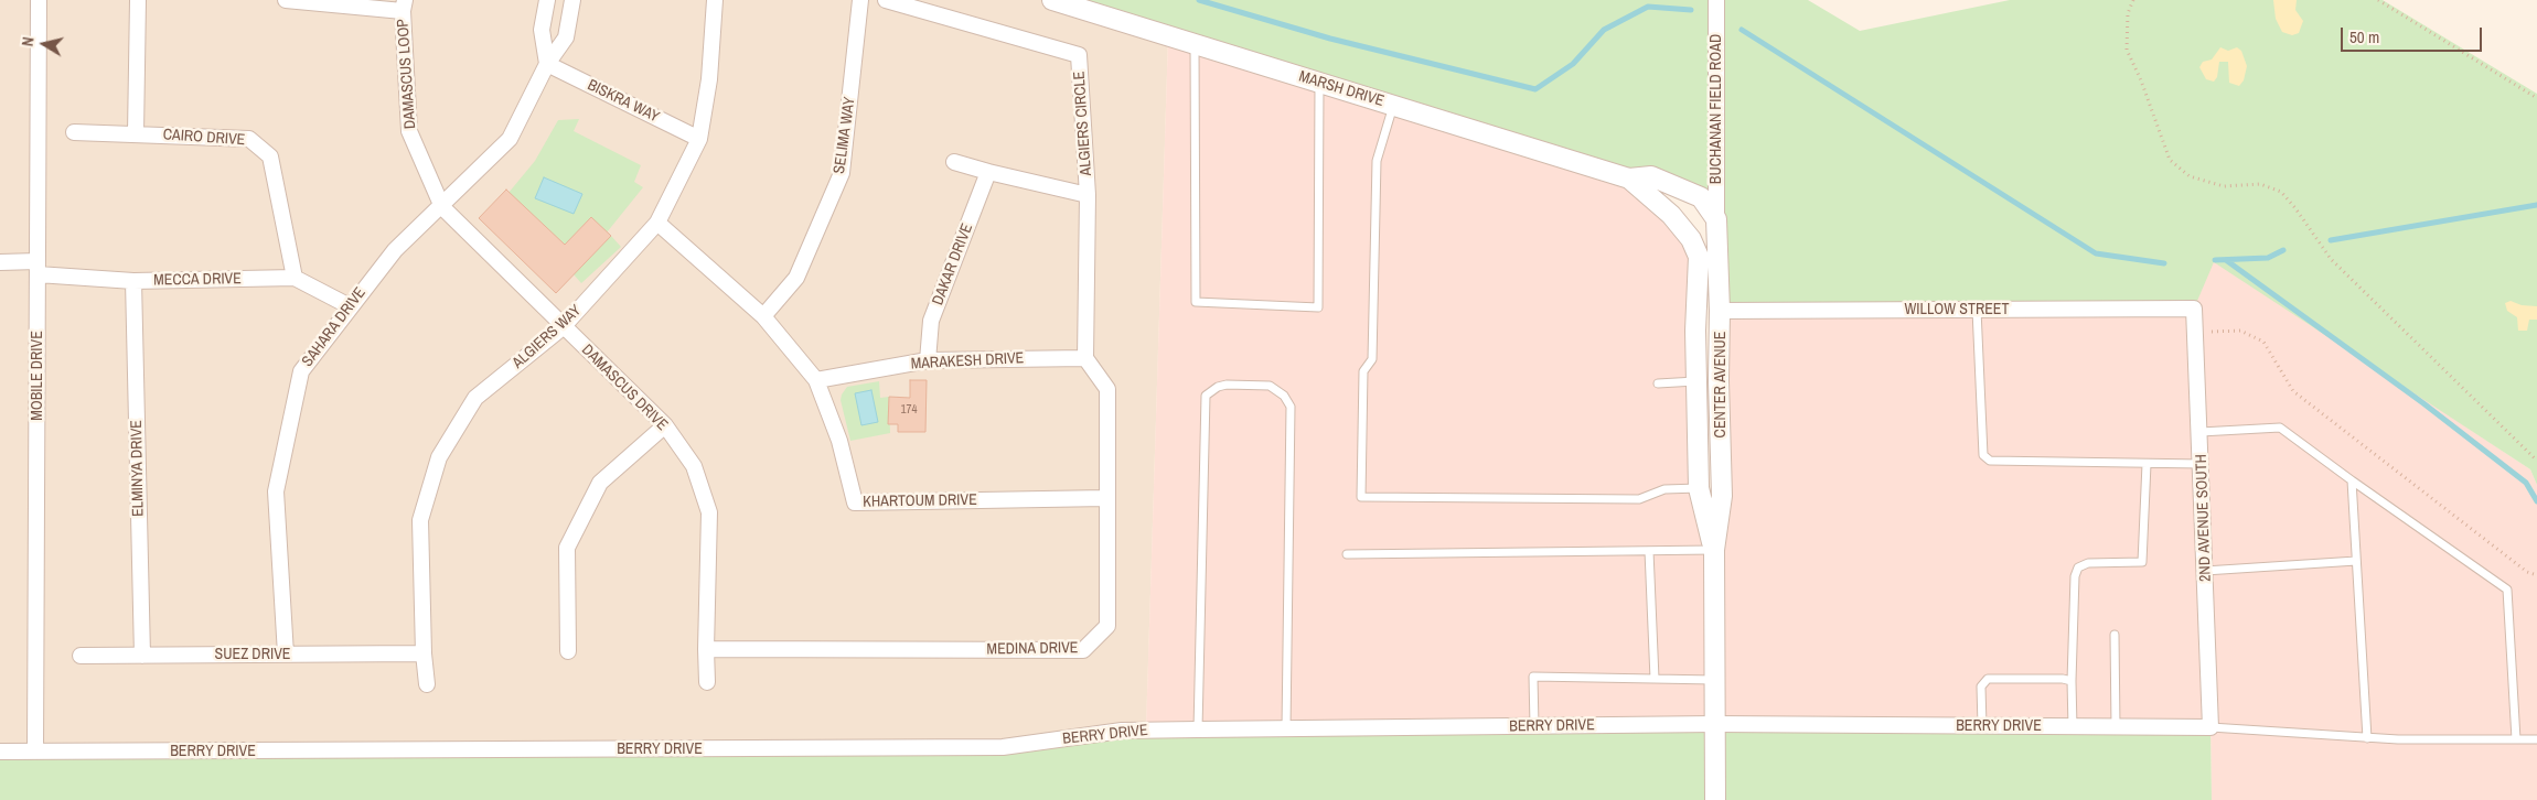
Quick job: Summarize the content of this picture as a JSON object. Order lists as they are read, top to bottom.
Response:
{
  "streets": {
    "street": [
      "DAMASCUS LOOP",
      "MARSH DRIVE",
      "BISKRA WAY",
      "BUCHANAN FIELD ROAD",
      "ALGIERS CIRCLE",
      "SELIMA WAY",
      "CAIRO DRIVE",
      "DAKAR DRIVE",
      "MECCA DRIVE",
      "WILLOW STREET",
      "SAHARA DRIVE",
      "ALGIERS WAY",
      "MARAKESH DRIVE",
      "MOBILE DRIVE",
      "CENTER AVENUE",
      "DAMASCUS DRIVE",
      "ELMINYA DRIVE",
      "KHARTOUM DRIVE",
      "2ND AVENUE SOUTH",
      "MEDINA DRIVE",
      "SUEZ DRIVE",
      "BERRY DRIVE"
    ]
  },
  "crossings": [
    ["DAMASCUS LOOP", "SAHARA DRIVE"],
    ["DAMASCUS LOOP", "DAMASCUS DRIVE"],
    ["MARSH DRIVE", "BUCHANAN FIELD ROAD"],
    ["MARSH DRIVE", "CENTER AVENUE"],
    ["BISKRA WAY", "SAHARA DRIVE"],
    ["BISKRA WAY", "ALGIERS WAY"],
    ["BUCHANAN FIELD ROAD", "CENTER AVENUE"],
    ["ALGIERS CIRCLE", "MARAKESH DRIVE"],
    ["ALGIERS CIRCLE", "MEDINA DRIVE"],
    ["SELIMA WAY", "KHARTOUM DRIVE"],
    ["CAIRO DRIVE", "MECCA DRIVE"],
    ["DAKAR DRIVE", "MARAKESH DRIVE"],
    ["MECCA DRIVE", "SAHARA DRIVE"],
    ["MECCA DRIVE", "MOBILE DRIVE"],
    ["MECCA DRIVE", "ELMINYA DRIVE"],
    ["WILLOW STREET", "CENTER AVENUE"],
    ["WILLOW STREET", "2ND AVENUE SOUTH"],
    ["SAHARA DRIVE", "DAMASCUS DRIVE"],
    ["SAHARA DRIVE", "SUEZ DRIVE"],
    ["ALGIERS WAY", "DAMASCUS DRIVE"],
    ["ALGIERS WAY", "KHARTOUM DRIVE"],
    ["ALGIERS WAY", "SUEZ DRIVE"],
    ["MARAKESH DRIVE", "KHARTOUM DRIVE"],
    ["MARAKESH DRIVE", "MEDINA DRIVE"],
    ["MOBILE DRIVE", "BERRY DRIVE"],
    ["CENTER AVENUE", "BERRY DRIVE"],
    ["DAMASCUS DRIVE", "MEDINA DRIVE"],
    ["ELMINYA DRIVE", "SUEZ DRIVE"],
    ["KHARTOUM DRIVE", "MEDINA DRIVE"],
    ["2ND AVENUE SOUTH", "BERRY DRIVE"]
  ],
  "house_numbers": ["174"],
  "scale_bar": "50 m",
  "north": "left"
}
